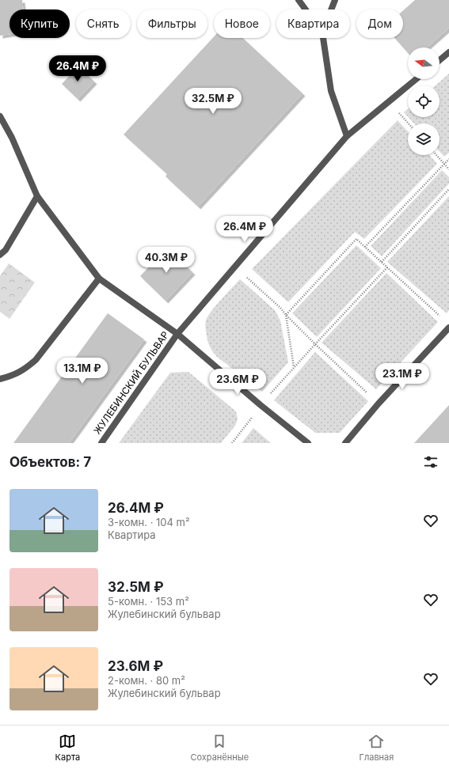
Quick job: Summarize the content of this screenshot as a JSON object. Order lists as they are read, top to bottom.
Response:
{
  "streets": {
    "street": ["ЖУЛЕБИНСКИЙ БУЛЬВАР"]
  },
  "north": "left",
  "page": {
    "chip": [
      "Купить",
      "Снять",
      "Фильтры",
      "Новое",
      "Квартира",
      "Дом"
    ],
    "price": [
      "26.4M ₽",
      "32.5M ₽",
      "26.4M ₽",
      "40.3M ₽",
      "13.1M ₽",
      "23.1M ₽",
      "23.6M ₽"
    ],
    "heading": "Объектов: 7",
    "list": [
      {
        "name": "26.4M ₽",
        "note": "3-комн. · 104 m² · Квартира"
      },
      {
        "name": "32.5M ₽",
        "note": "5-комн. · 153 m² · Жулебинский бульвар"
      },
      {
        "name": "23.6M ₽",
        "note": "2-комн. · 80 m² · Жулебинский бульвар"
      }
    ],
    "tabs": ["Карта", "Сохранённые", "Главная"]
  }
}
